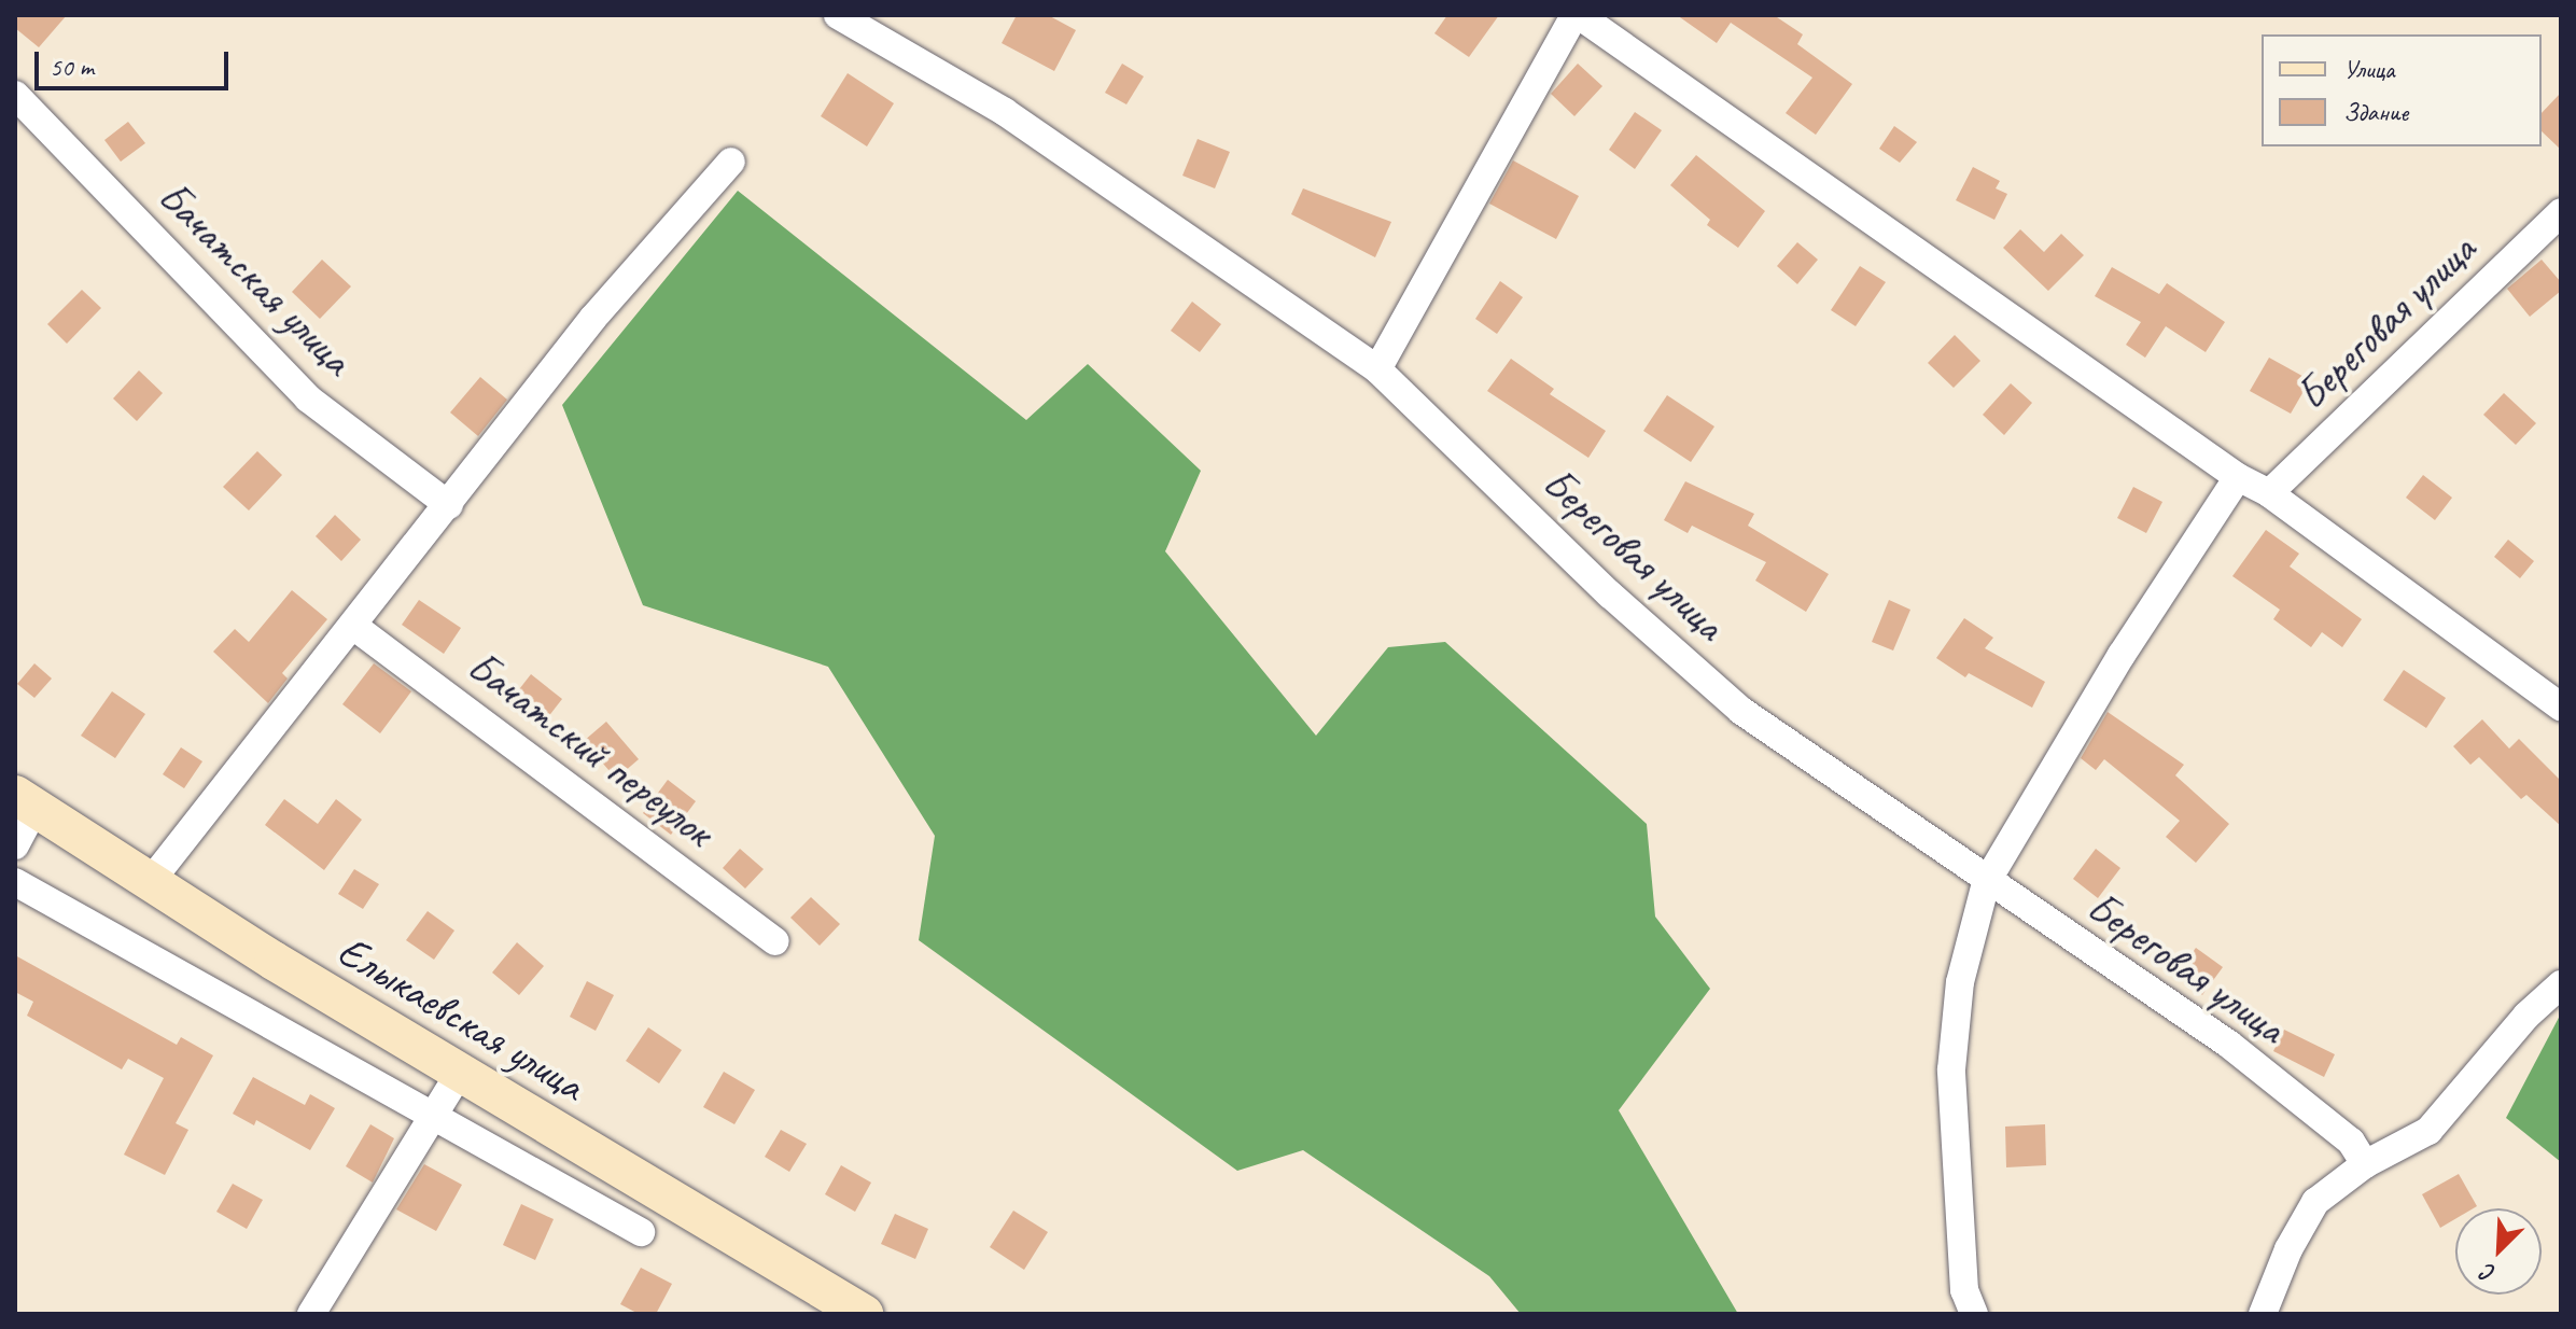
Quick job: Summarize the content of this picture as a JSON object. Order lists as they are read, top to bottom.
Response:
{
  "streets": {
    "street": [
      "Бачатская улица",
      "Береговая улица",
      "Бачатский переулок",
      "Елыкаевская улица"
    ]
  },
  "legend": ["Улица", "Здание"],
  "scale_bar": "50 m",
  "north": "bottom left"
}
